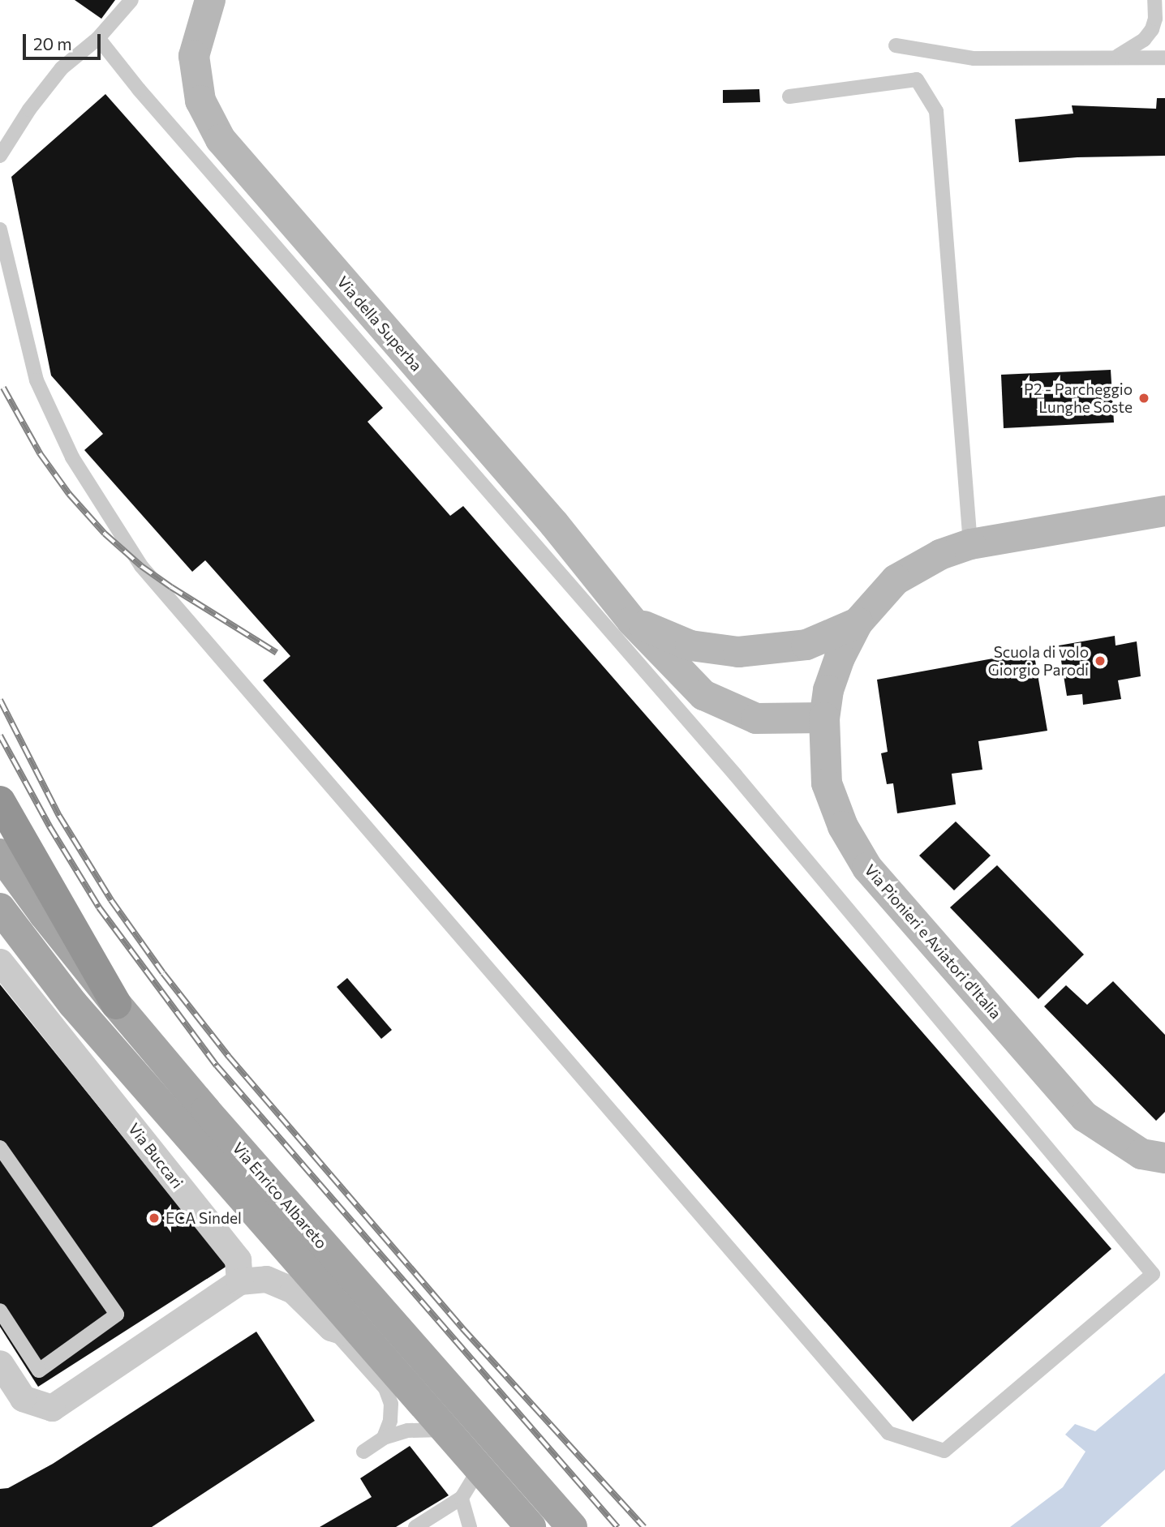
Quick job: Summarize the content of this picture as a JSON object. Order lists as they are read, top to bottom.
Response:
{
  "streets": {
    "main road": ["Via Enrico Albareto"],
    "street": ["Via della Superba", "Via Pionieri e Aviatori d'Italia", "Via Buccari"]
  },
  "crossings": [
    ["Via della Superba", "Via Pionieri e Aviatori d'Italia"]
  ],
  "places": ["P2 - Parcheggio Lunghe Soste", "Scuola di volo Giorgio Parodi", "ECA Sindel"],
  "scale_bar": "20 m"
}
